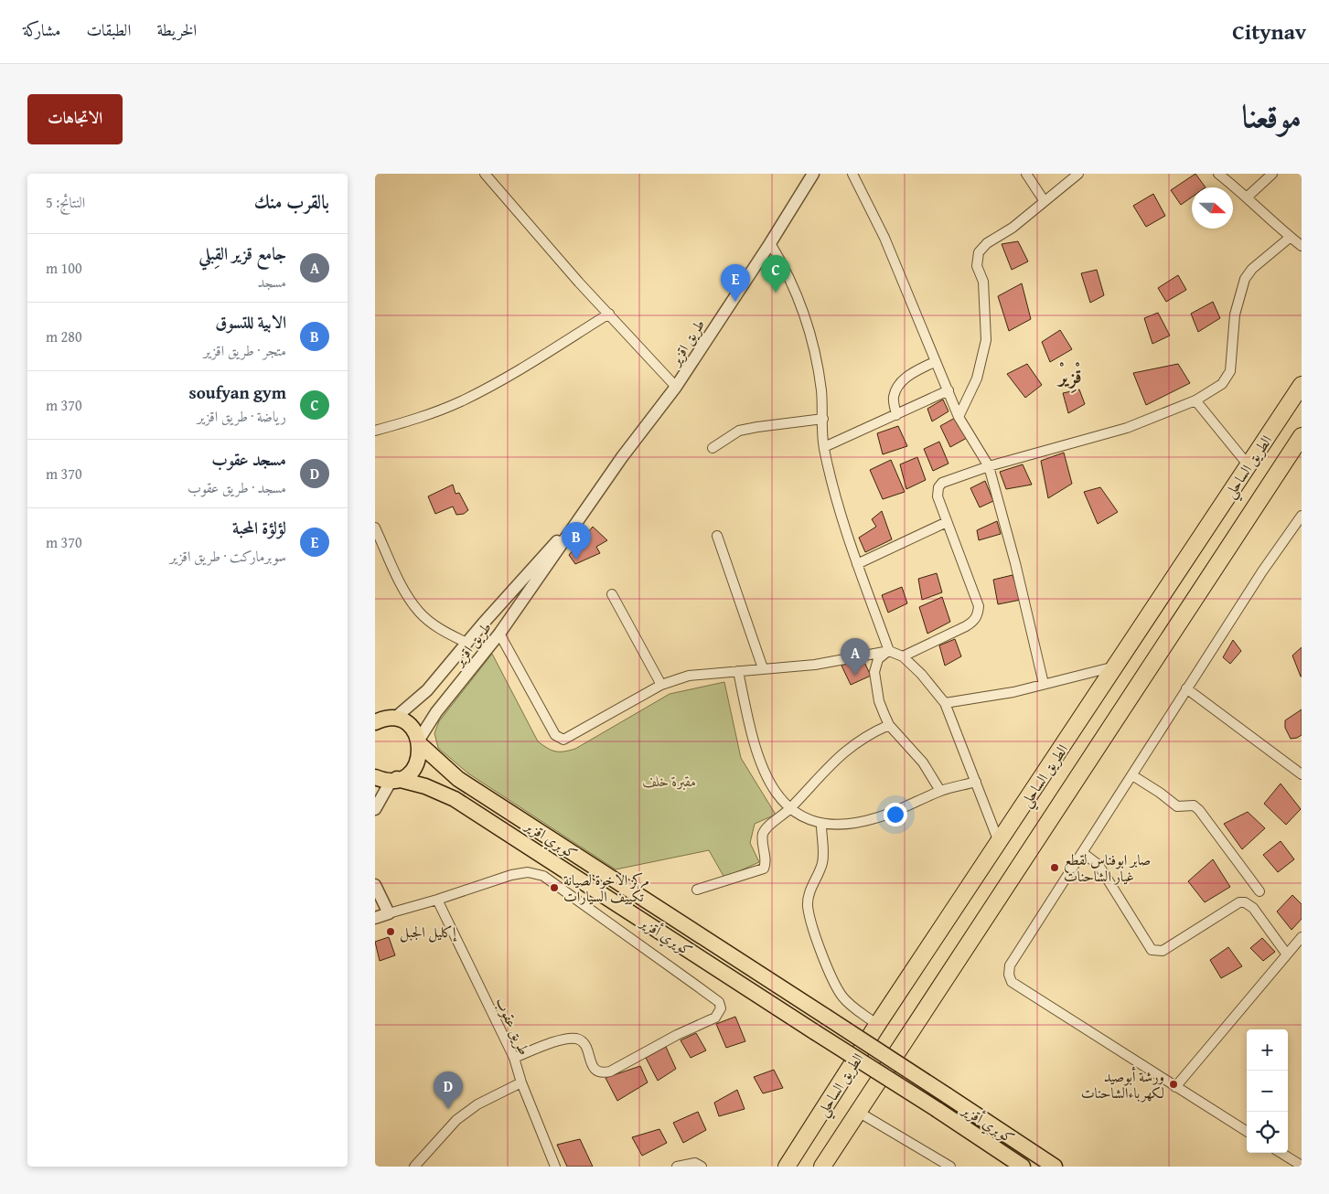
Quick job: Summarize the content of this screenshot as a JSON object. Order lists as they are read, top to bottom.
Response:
{
  "streets": {
    "highway": ["الطريق الساحلي"],
    "main road": ["كوبري اقزير", "كويري أقزير", "كوبري أقزير"],
    "street": ["طريق اقزير", "طريق عقوب"]
  },
  "crossings": [
    ["طريق اقزير", "كوبري اقزير"],
    ["كوبري اقزير", "كوبري أقزير"]
  ],
  "districts": ["قْزِيرْ"],
  "parks": ["مقبرة خلف"],
  "places": [
    "صابر ابوفناس لقطع غيار الشاحنات",
    "مركز الاخوة لصيانة تكييف السيارات",
    "إكليل الجبل",
    "ورشة أبوصيد لكهرباءالشاحنات"
  ],
  "north": "right",
  "page": {
    "header": "Citynav",
    "nav": ["الخريطة", "الطبقات", "مشاركة"],
    "title": "موقعنا",
    "buttons": "الاتجاهات",
    "heading": ["بالقرب منك", "النتائج: 5"],
    "list": [
      {
        "mark": "A",
        "name": "جامع قزير القِبلي",
        "note": "مسجد",
        "value": "100 m"
      },
      {
        "mark": "B",
        "name": "الابية للتسوق",
        "note": "متجر · طريق اقزير",
        "value": "280 m"
      },
      {
        "mark": "C",
        "name": "soufyan gym",
        "note": "رياضة · طريق اقزير",
        "value": "370 m"
      },
      {
        "mark": "D",
        "name": "مسجد عقوب",
        "note": "مسجد · طريق عقوب",
        "value": "370 m"
      },
      {
        "mark": "E",
        "name": "لؤلؤة المحبة",
        "note": "سوبرماركت · طريق اقزير",
        "value": "370 m"
      }
    ],
    "pins": [
      "C",
      "E",
      "B",
      "A",
      "D"
    ],
    "map_buttons": ["+", "−"]
  }
}
